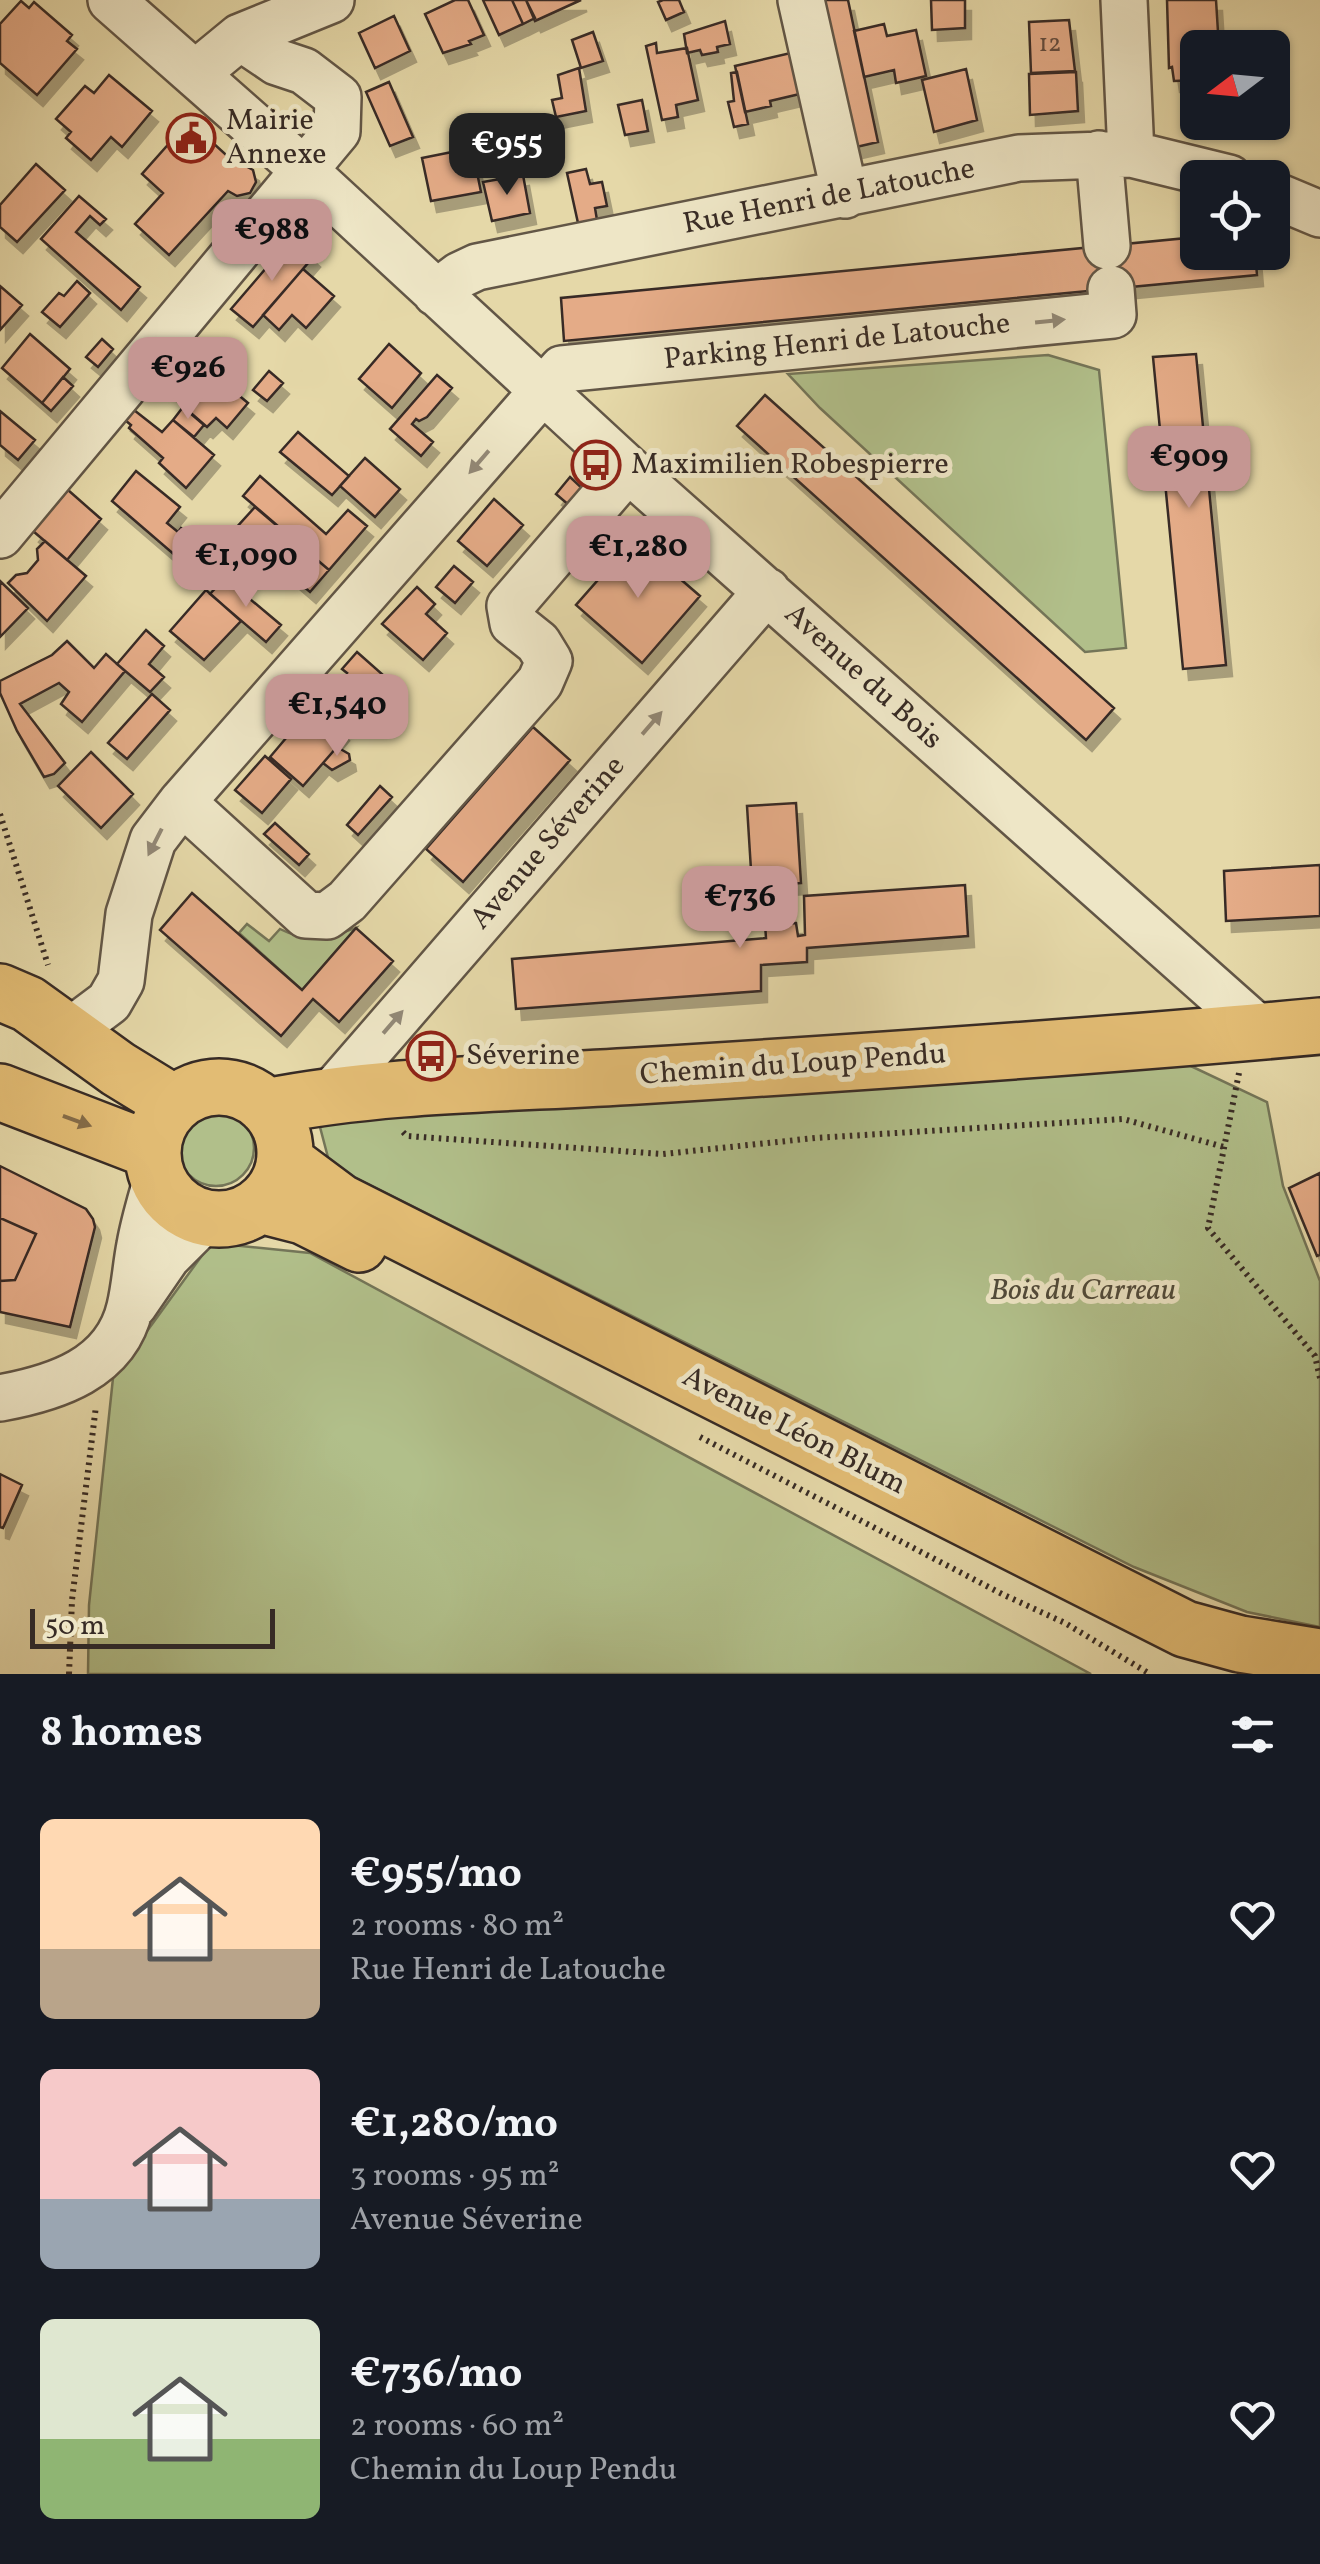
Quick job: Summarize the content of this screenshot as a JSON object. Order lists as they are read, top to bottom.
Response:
{
  "streets": {
    "main road": ["Chemin du Loup Pendu", "Avenue Léon Blum"],
    "street": [
      "Rue Henri de Latouche",
      "Parking Henri de Latouche",
      "Avenue du Bois",
      "Avenue Séverine"
    ]
  },
  "crossings": [
    ["Rue Henri de Latouche", "Parking Henri de Latouche"],
    ["Rue Henri de Latouche", "Avenue du Bois"],
    ["Parking Henri de Latouche", "Avenue du Bois"],
    ["Avenue du Bois", "Avenue Séverine"],
    ["Avenue du Bois", "Chemin du Loup Pendu"],
    ["Avenue Séverine", "Chemin du Loup Pendu"],
    ["Chemin du Loup Pendu", "Avenue Léon Blum"]
  ],
  "one_way": ["Parking Henri de Latouche"],
  "parks": ["Bois du Carreau"],
  "places": {
    "public building": ["Mairie Annexe"],
    "bus stop": ["Maximilien Robespierre", "Séverine"]
  },
  "house_numbers": ["12"],
  "scale_bar": "50 m",
  "north": "left",
  "page": {
    "price": [
      "€955",
      "€988",
      "€926",
      "€909",
      "€1,280",
      "€1,090",
      "€1,540",
      "€736"
    ],
    "scale": "50 m",
    "heading": "8 homes",
    "list": [
      {
        "name": "€955/mo",
        "note": "2 rooms · 80 m² · Rue Henri de Latouche"
      },
      {
        "name": "€1,280/mo",
        "note": "3 rooms · 95 m² · Avenue Séverine"
      },
      {
        "name": "€736/mo",
        "note": "2 rooms · 60 m² · Chemin du Loup Pendu"
      }
    ]
  }
}
